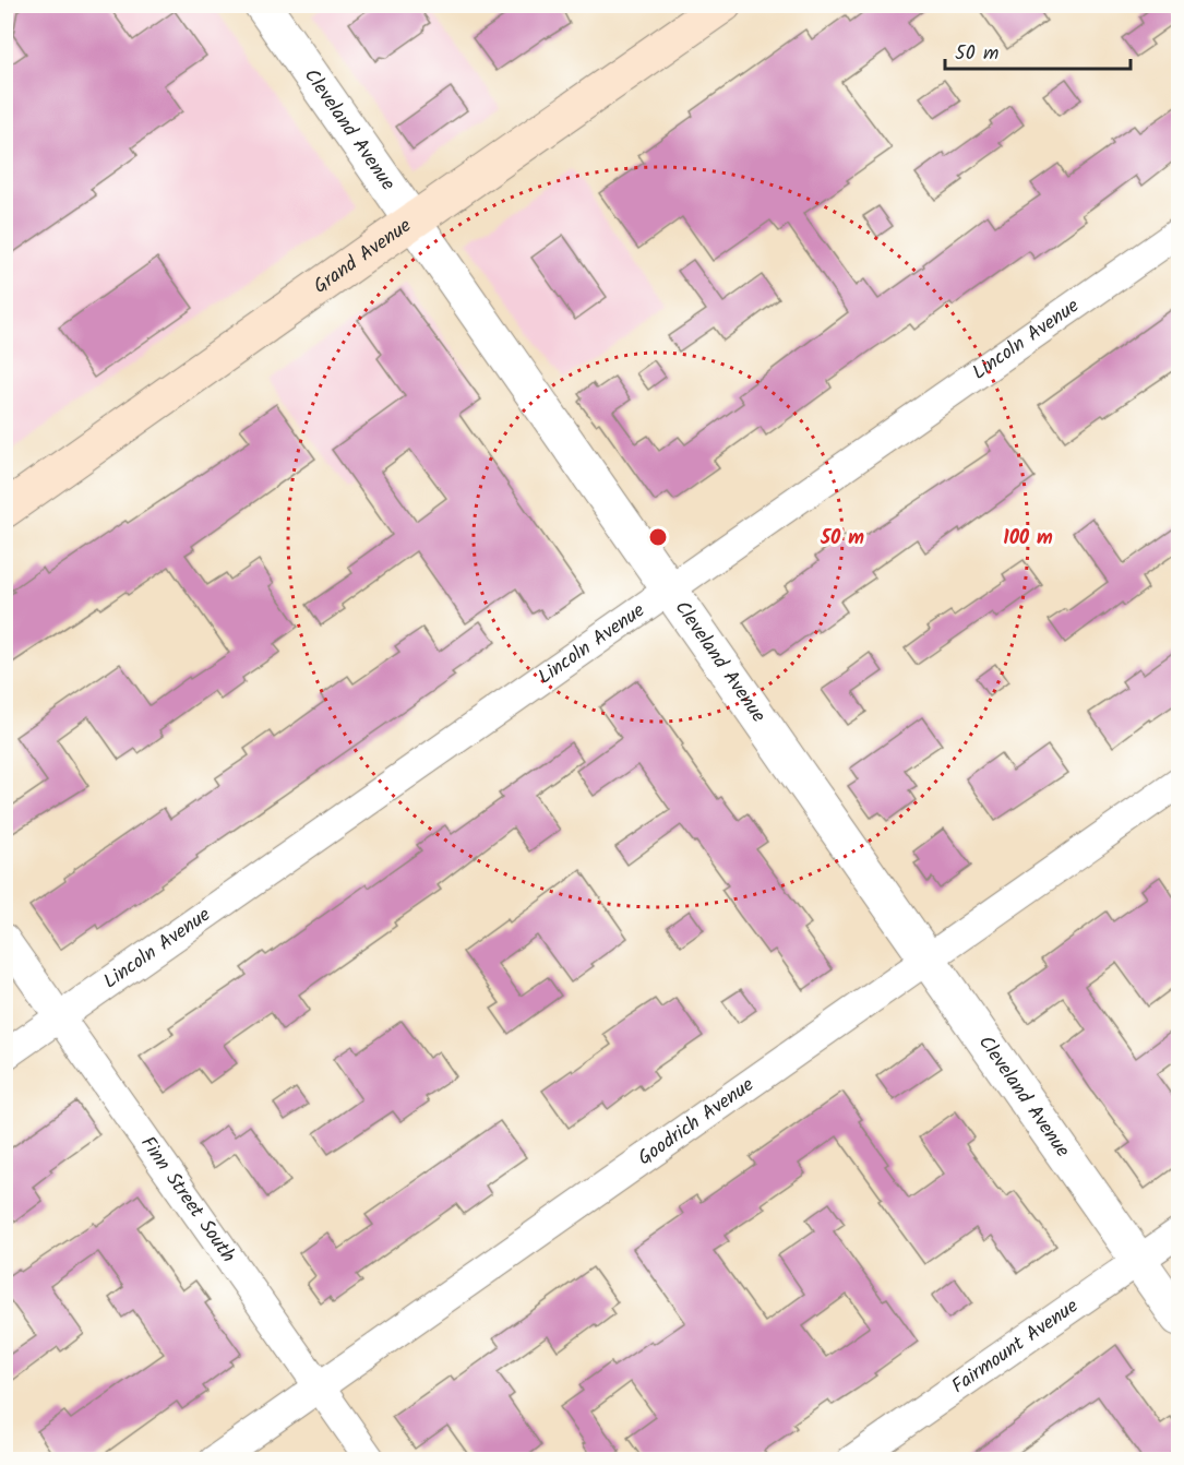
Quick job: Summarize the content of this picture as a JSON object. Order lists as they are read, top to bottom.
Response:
{
  "streets": {
    "main road": ["Grand Avenue"],
    "street": [
      "Cleveland Avenue",
      "Lincoln Avenue",
      "Goodrich Avenue",
      "Finn Street South",
      "Fairmount Avenue"
    ]
  },
  "crossings": [
    ["Cleveland Avenue", "Grand Avenue"],
    ["Cleveland Avenue", "Lincoln Avenue"],
    ["Cleveland Avenue", "Goodrich Avenue"],
    ["Cleveland Avenue", "Fairmount Avenue"],
    ["Lincoln Avenue", "Finn Street South"],
    ["Goodrich Avenue", "Finn Street South"]
  ],
  "scale_bar": "50 m",
  "rings": ["50 m", "100 m"]
}
